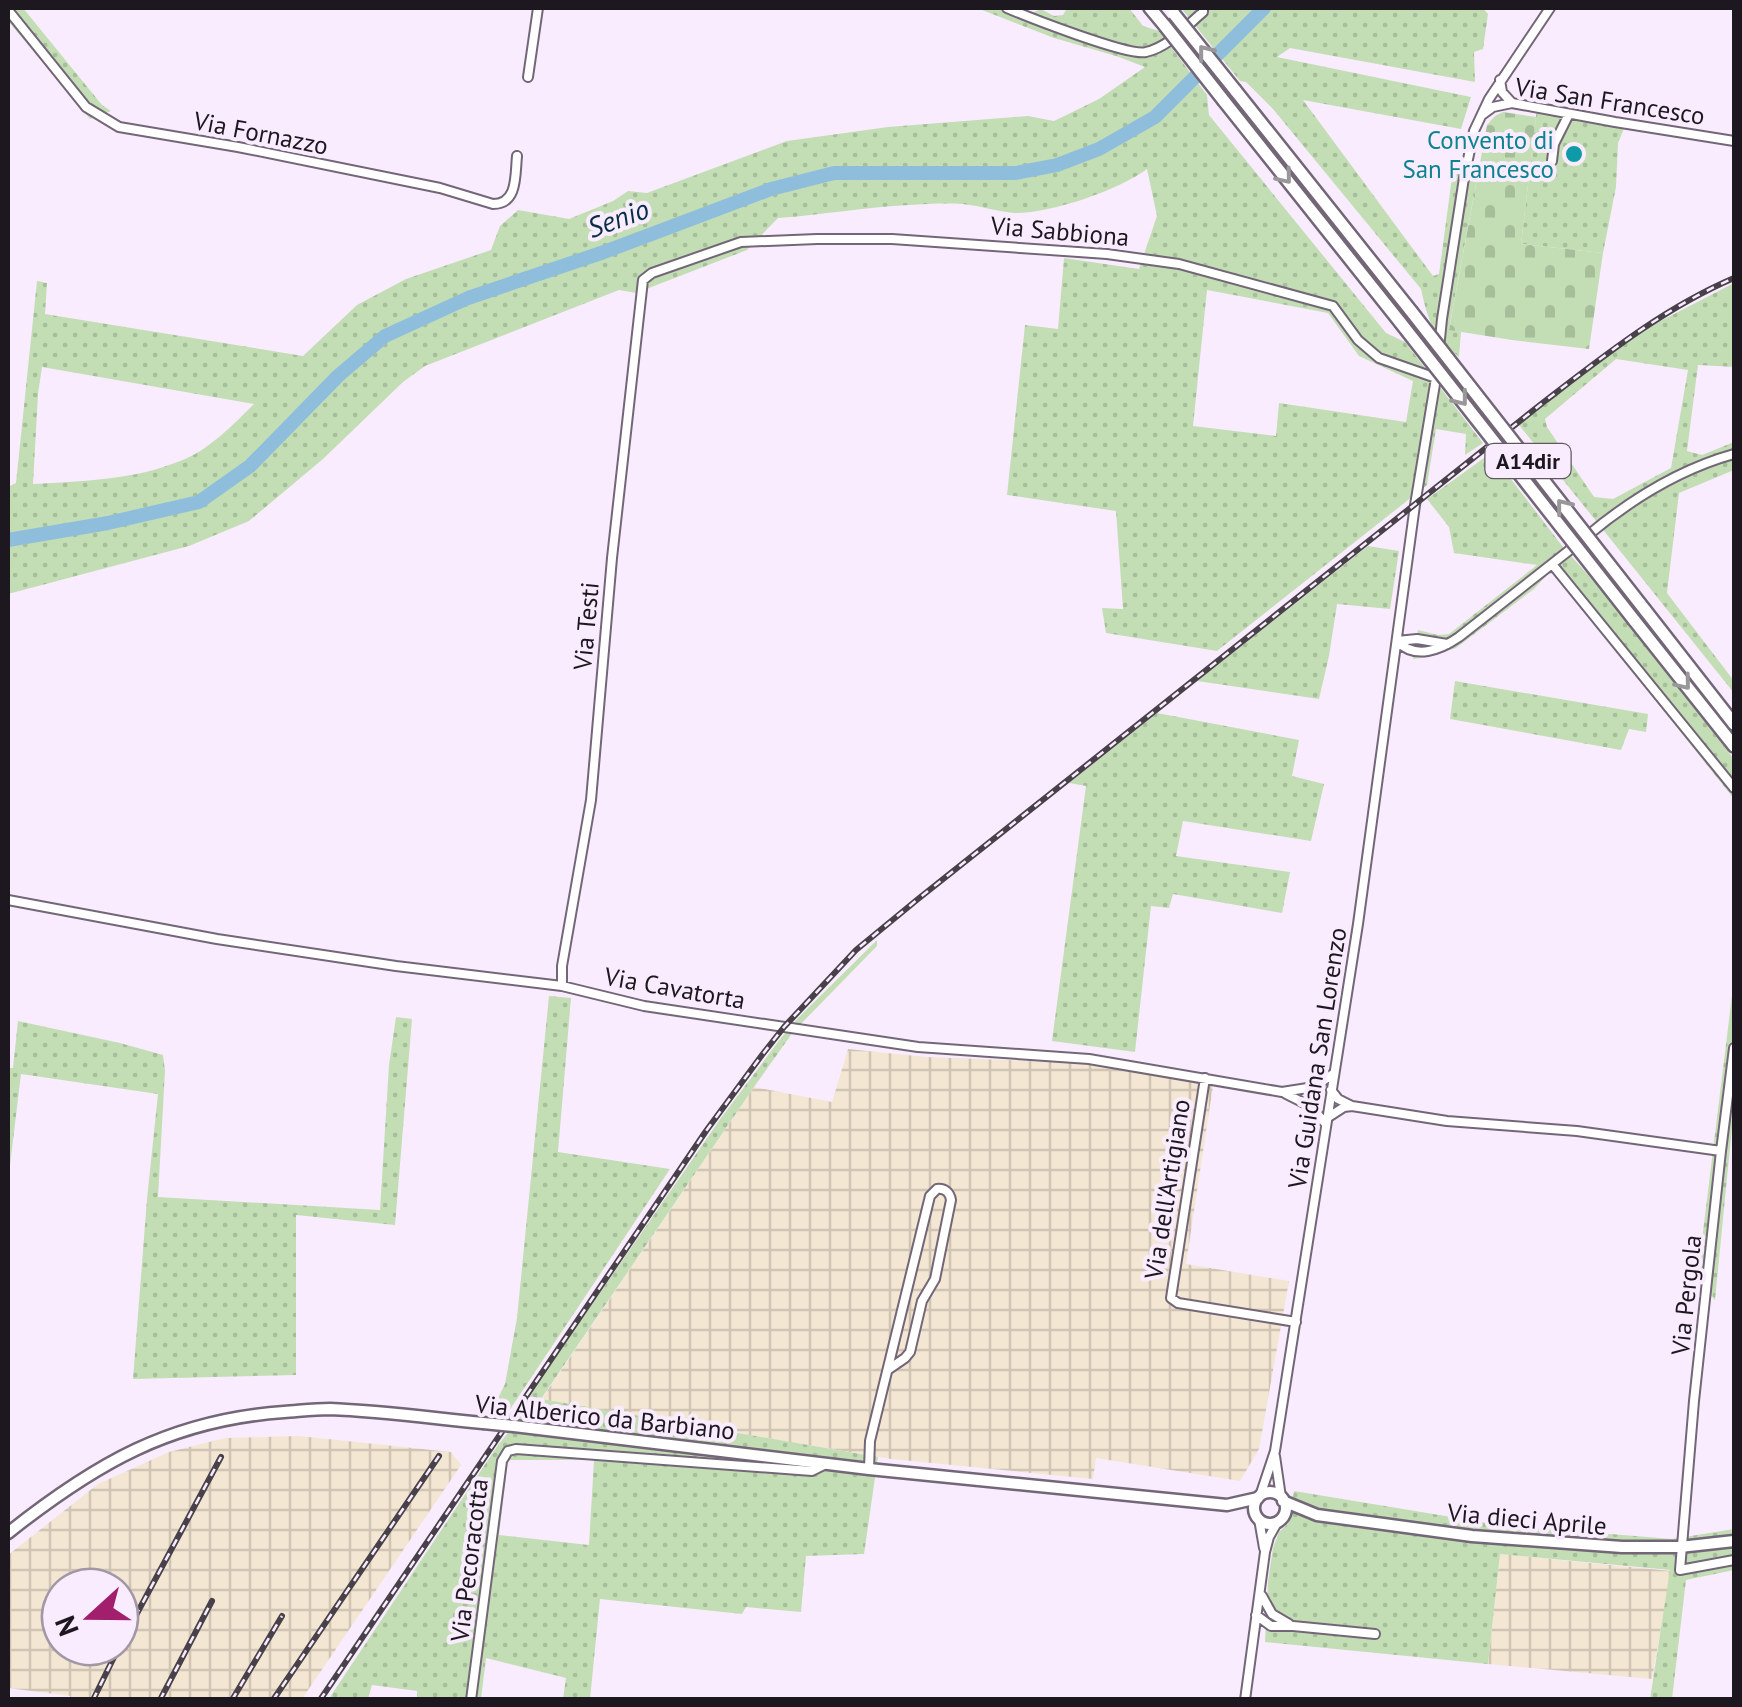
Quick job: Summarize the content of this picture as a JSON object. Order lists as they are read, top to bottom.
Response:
{
  "streets": {
    "highway": ["A14dir"],
    "main road": ["Via Alberico da Barbiano", "Via dieci Aprile"],
    "street": [
      "Via San Francesco",
      "Via Fornazzo",
      "Via Sabbiona",
      "Via Testi",
      "Via Cavatorta",
      "Via Guidana San Lorenzo",
      "Via dell'Artigiano",
      "Via Pergola",
      "Via Pecoracotta"
    ]
  },
  "crossings": [
    ["Via Sabbiona", "Via Testi"],
    ["Via Testi", "Via Cavatorta"],
    ["Via Cavatorta", "Via Guidana San Lorenzo"],
    ["Via Cavatorta", "Via dell'Artigiano"],
    ["Via Guidana San Lorenzo", "Via dell'Artigiano"],
    ["Via Pergola", "Via dieci Aprile"],
    ["Via Alberico da Barbiano", "Via dieci Aprile"],
    ["Via Alberico da Barbiano", "Via Pecoracotta"]
  ],
  "water": ["Senio"],
  "places": ["Convento di San Francesco"],
  "north": "left"
}
